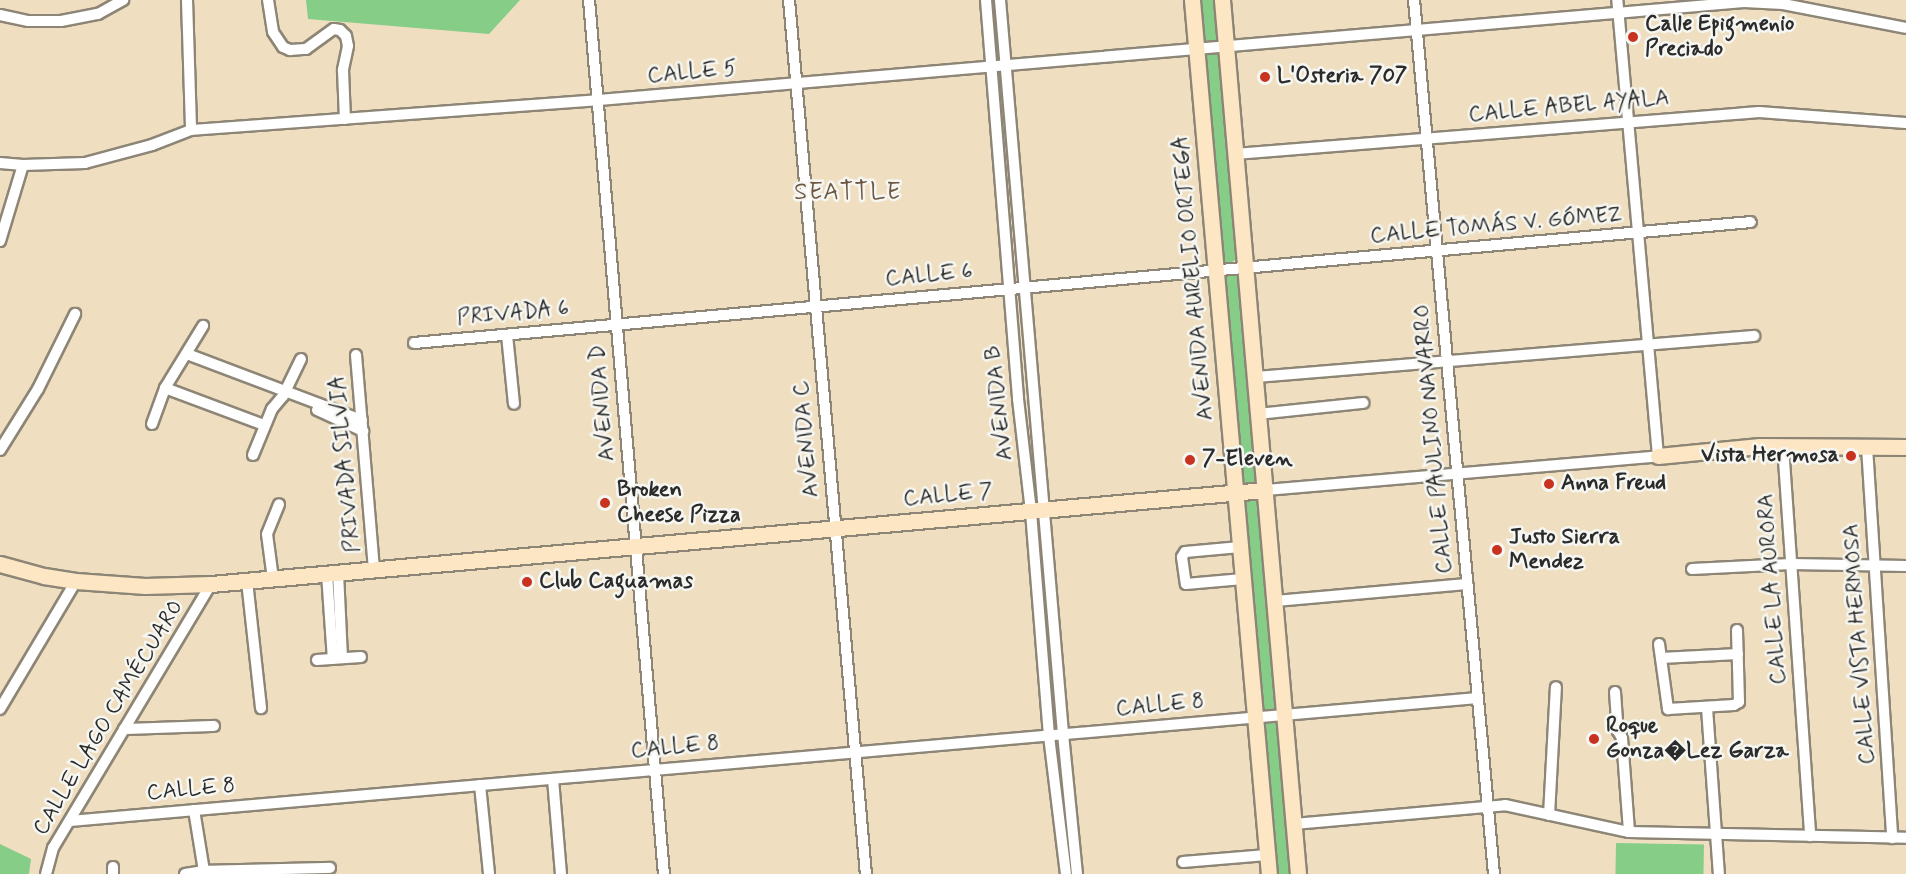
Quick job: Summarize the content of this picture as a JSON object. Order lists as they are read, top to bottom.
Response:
{
  "streets": {
    "main road": ["AVENIDA AURELIO ORTEGA", "CALLE 7"],
    "street": [
      "CALLE 5",
      "CALLE ABEL AYALA",
      "CALLE TOMÁS V. GÓMEZ",
      "CALLE 6",
      "PRIVADA 6",
      "AVENIDA D",
      "AVENIDA B",
      "AVENIDA C",
      "CALLE PAULINO NAVARRO",
      "PRIVADA SILVIA",
      "CALLE LA AURORA",
      "CALLE VISTA HERMOSA",
      "CALLE 8",
      "CALLE LAGO CAMÉCUARO"
    ]
  },
  "crossings": [
    ["CALLE 5", "AVENIDA AURELIO ORTEGA"],
    ["CALLE 5", "AVENIDA D"],
    ["CALLE 5", "AVENIDA B"],
    ["CALLE 5", "AVENIDA C"],
    ["CALLE 5", "CALLE PAULINO NAVARRO"],
    ["CALLE ABEL AYALA", "CALLE PAULINO NAVARRO"],
    ["CALLE TOMÁS V. GÓMEZ", "CALLE 6"],
    ["CALLE TOMÁS V. GÓMEZ", "CALLE PAULINO NAVARRO"],
    ["CALLE 6", "AVENIDA AURELIO ORTEGA"],
    ["CALLE 6", "PRIVADA 6"],
    ["CALLE 6", "AVENIDA D"],
    ["CALLE 6", "AVENIDA B"],
    ["CALLE 6", "AVENIDA C"],
    ["AVENIDA AURELIO ORTEGA", "CALLE 7"],
    ["AVENIDA AURELIO ORTEGA", "CALLE 8"],
    ["PRIVADA 6", "AVENIDA D"],
    ["AVENIDA D", "CALLE 7"],
    ["AVENIDA D", "CALLE 8"],
    ["AVENIDA B", "CALLE 7"],
    ["AVENIDA B", "CALLE 8"],
    ["AVENIDA C", "CALLE 7"],
    ["AVENIDA C", "CALLE 8"],
    ["CALLE PAULINO NAVARRO", "CALLE 8"],
    ["PRIVADA SILVIA", "CALLE 7"],
    ["CALLE 7", "CALLE LAGO CAMÉCUARO"],
    ["CALLE 8", "CALLE LAGO CAMÉCUARO"]
  ],
  "districts": ["SEATTLE"],
  "places": [
    "Calle Epigmenio Preciado",
    "L'Osteria 707",
    "Vista Hermosa",
    "7-Eleven",
    "Anna Freud",
    "Broken Cheese Pizza",
    "Justo Sierra Mendez",
    "Club Caguamas",
    "Roque Gonza�Lez Garza"
  ]
}
